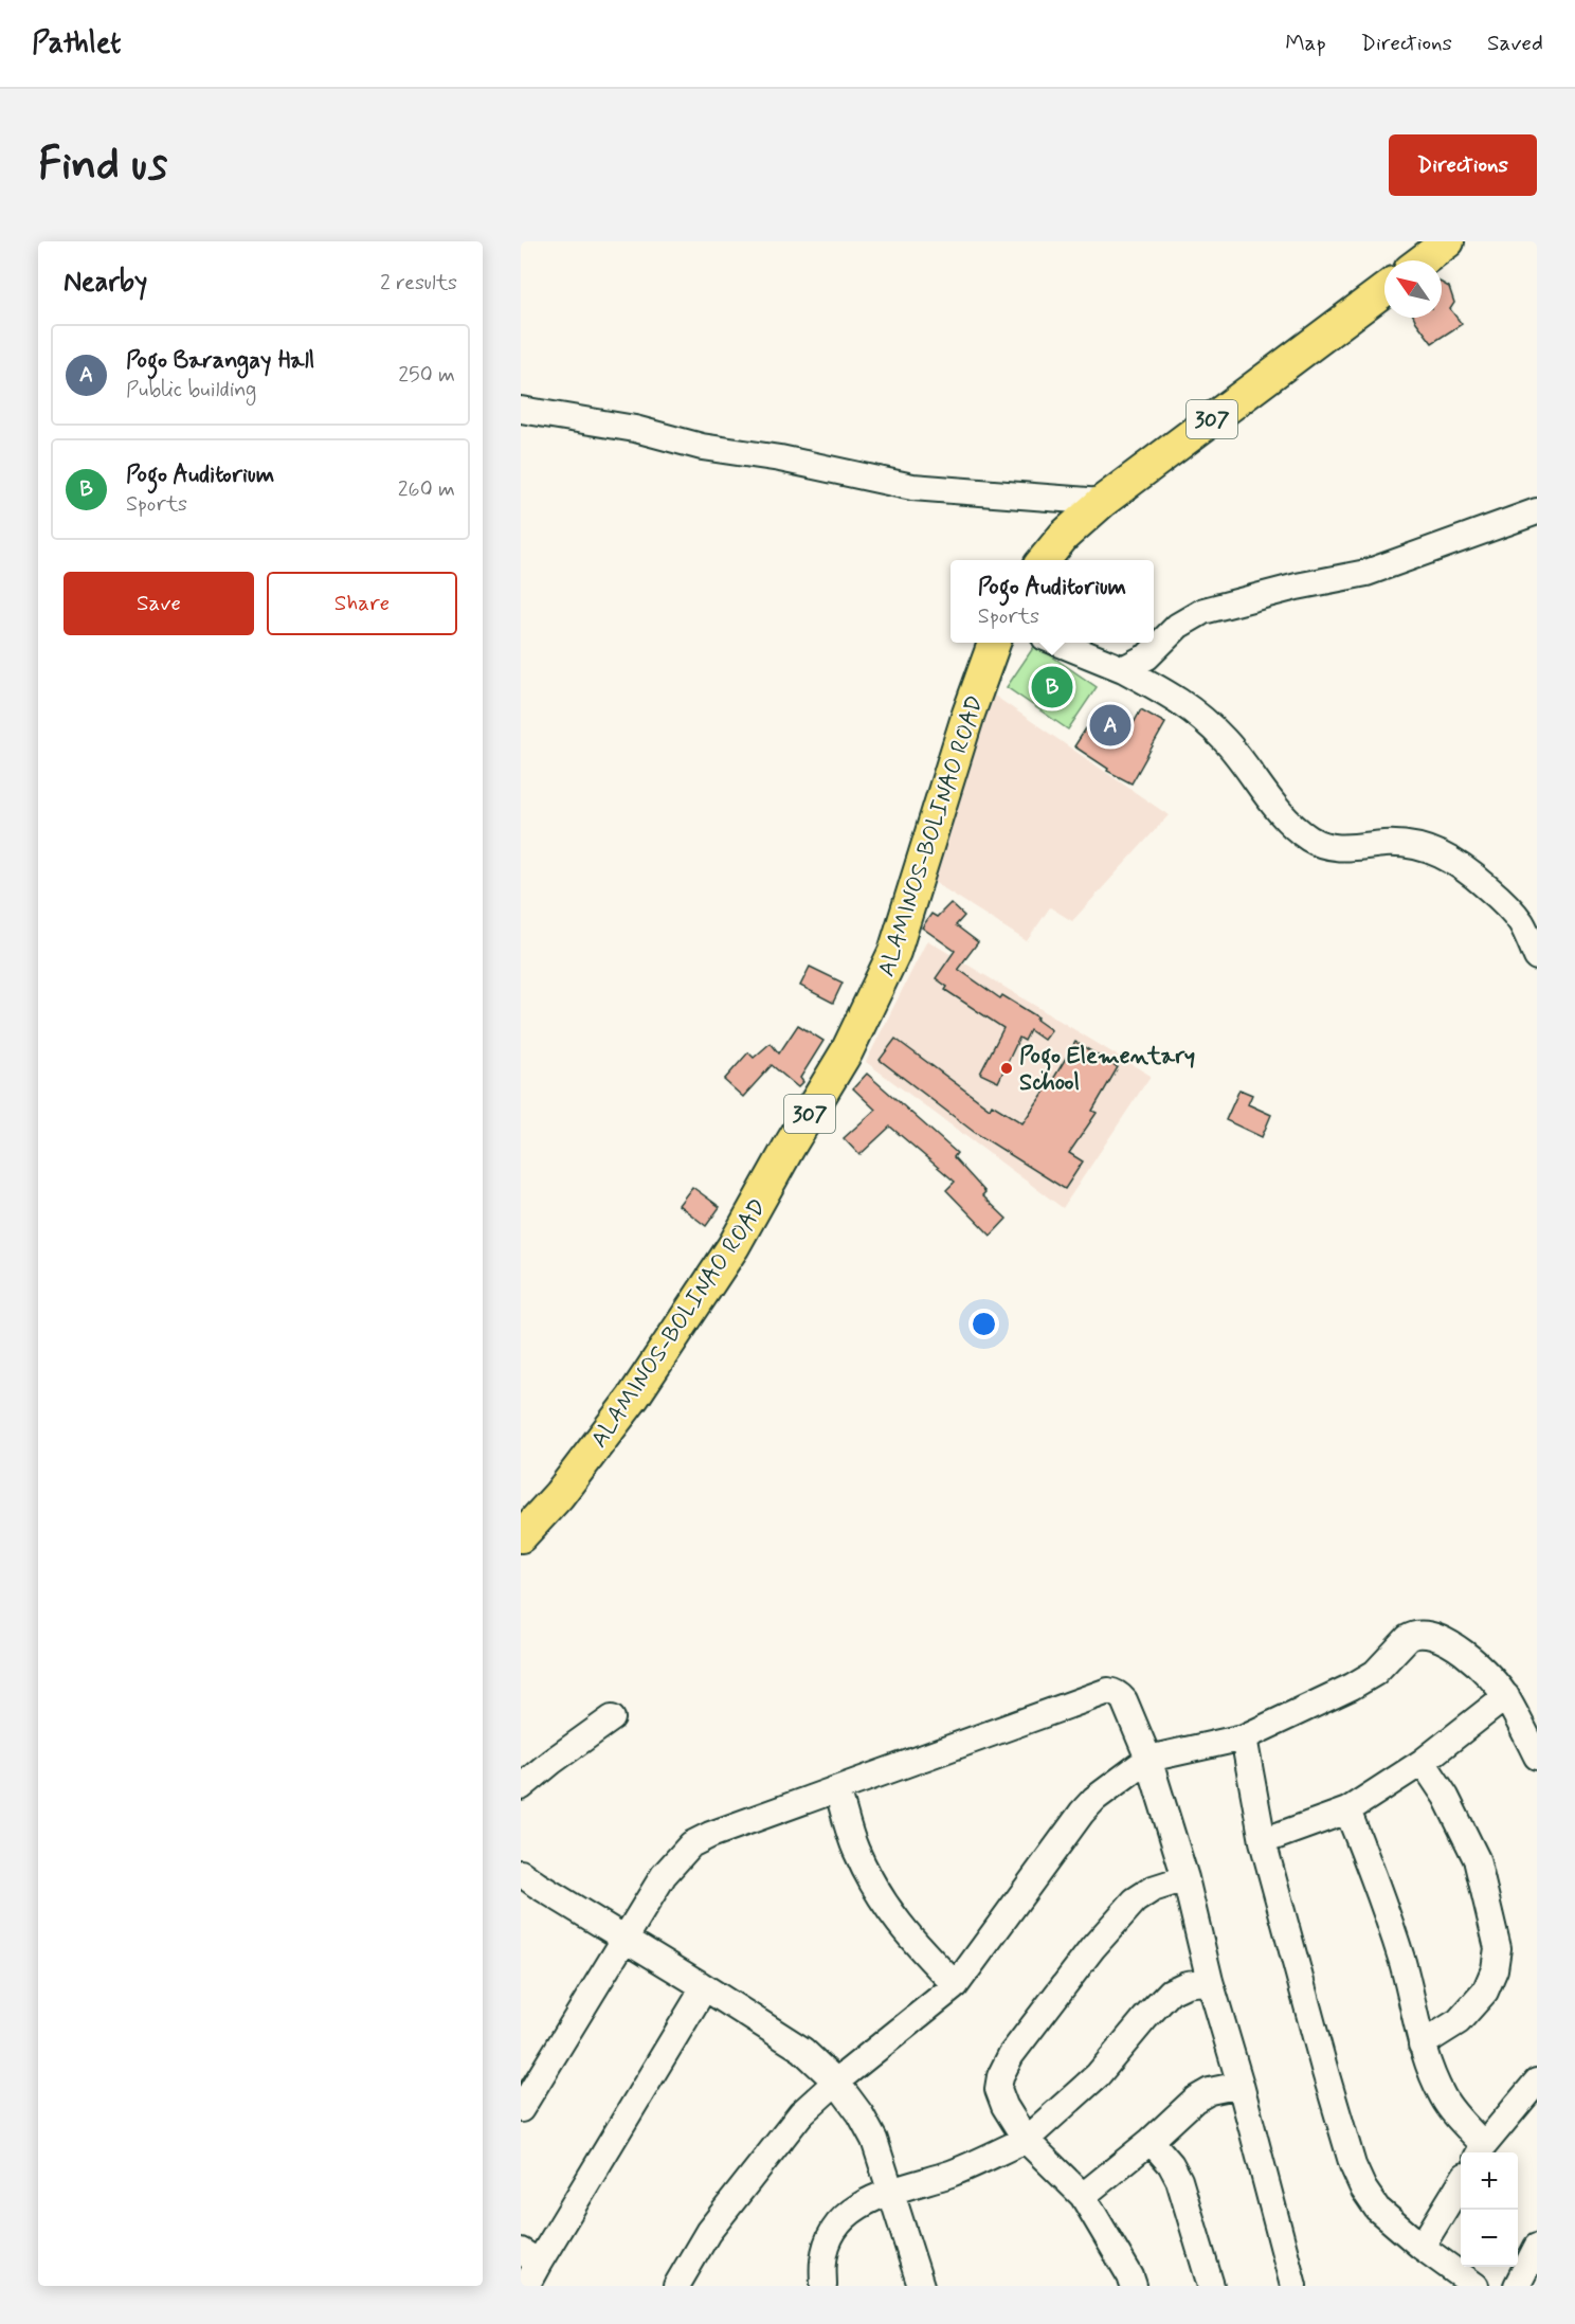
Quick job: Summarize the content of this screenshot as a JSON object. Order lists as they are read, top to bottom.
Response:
{
  "streets": {
    "main road": ["307", "ALAMINOS-BOLINAO ROAD"]
  },
  "places": ["Pogo Elementary School"],
  "north": "top left",
  "page": {
    "header": "Pathlet",
    "nav": ["Map", "Directions", "Saved"],
    "buttons": [
      "Directions",
      ["Save", "Share"]
    ],
    "title": "Find us",
    "heading": ["Nearby", "2 results"],
    "list": [
      {
        "mark": "A",
        "name": "Pogo Barangay Hall",
        "note": "Public building",
        "value": "250 m"
      },
      {
        "mark": "B",
        "name": "Pogo Auditorium",
        "note": "Sports",
        "value": "260 m"
      }
    ],
    "popup": ["Pogo Auditorium", "Sports"],
    "pins": ["B", "A"],
    "map_buttons": ["+", "−"]
  }
}
